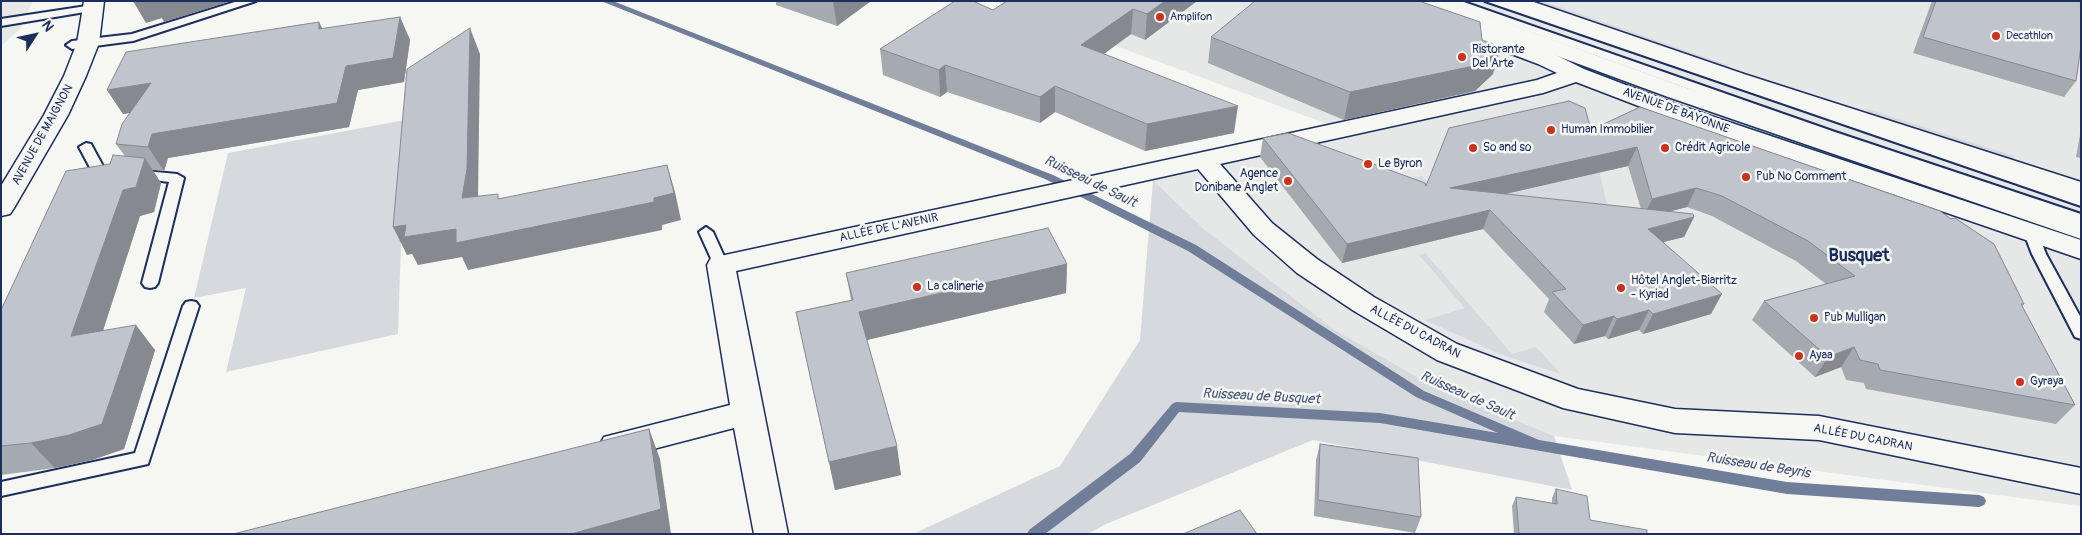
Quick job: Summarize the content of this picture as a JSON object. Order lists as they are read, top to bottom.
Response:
{
  "streets": {
    "street": [
      "AVENUE DE BAYONNE",
      "AVENUE DE MAIGNON",
      "ALLÉE DE L'AVENIR",
      "ALLÉE DU CADRAN"
    ]
  },
  "crossings": [
    ["ALLÉE DE L'AVENIR", "ALLÉE DU CADRAN"]
  ],
  "districts": ["Busquet"],
  "water": ["Ruisseau de Sault", "Ruisseau de Busquet", "Ruisseau de Beyris"],
  "places": [
    "Amplifon",
    "Decathlon",
    "Ristorante Del Arte",
    "Human Immobilier",
    "So and so",
    "Crédit Agricole",
    "Le Byron",
    "Pub No Comment",
    "Agence Donibane Anglet",
    "La calinerie",
    "Hôtel Anglet-Biarritz - Kyriad",
    "Pub Mulligan",
    "Ayaa",
    "Gyraya"
  ],
  "north": "top right"
}
